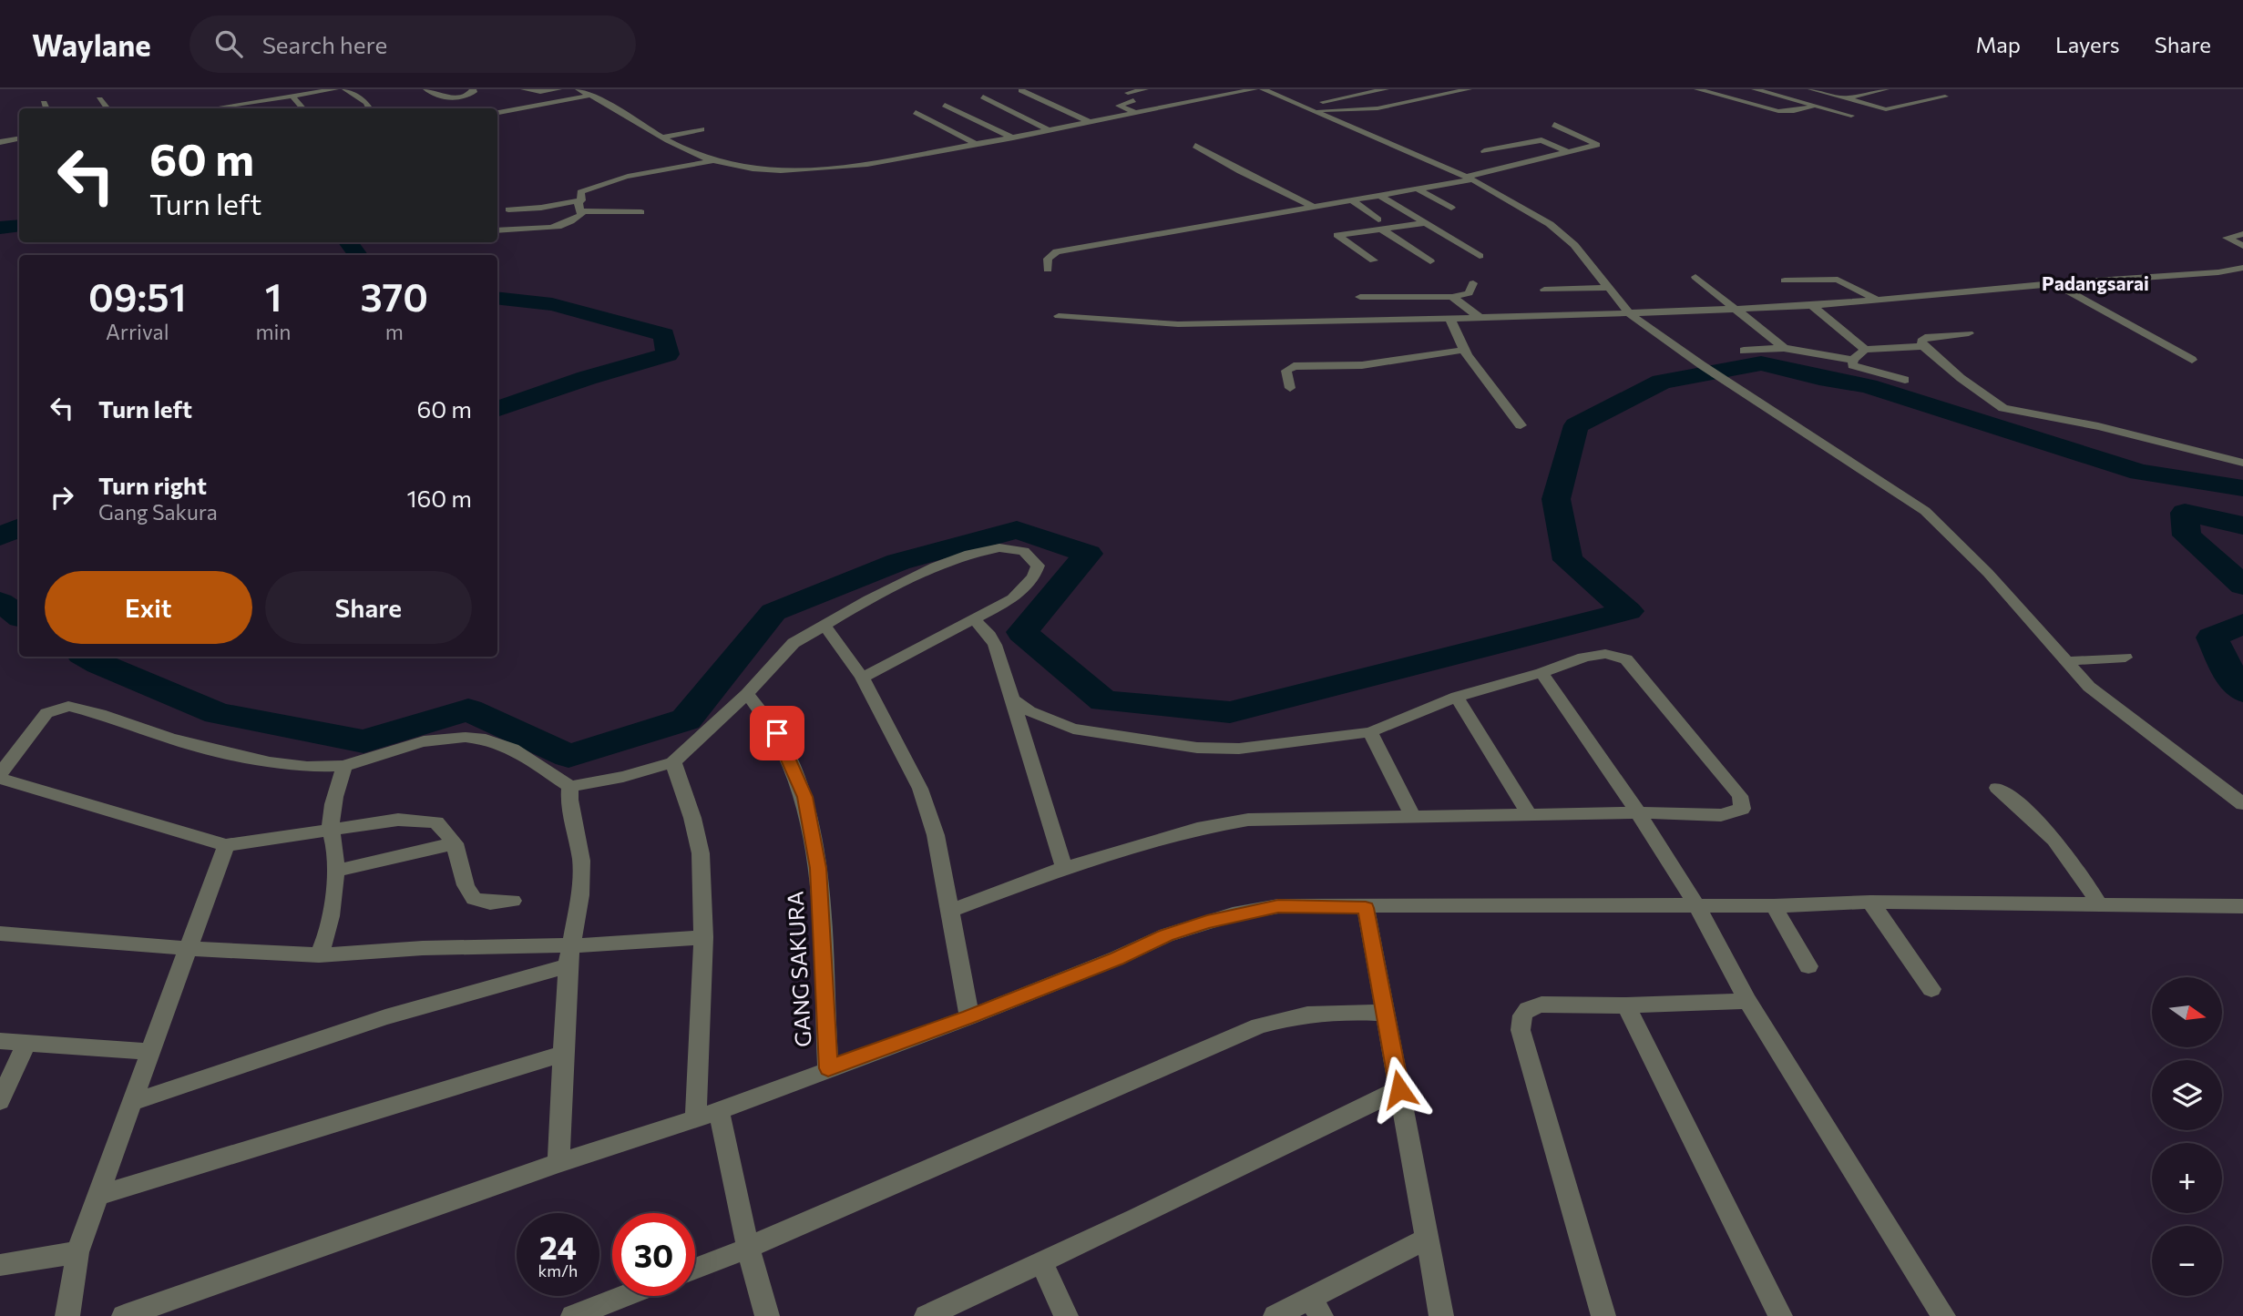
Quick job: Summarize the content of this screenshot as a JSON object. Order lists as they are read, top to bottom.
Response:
{
  "streets": {
    "street": ["GANG SAKURA"]
  },
  "districts": ["Padangsarai"],
  "north": "right",
  "page": {
    "header": "Waylane",
    "search": "Search here",
    "nav": ["Map", "Layers", "Share"],
    "turn": ["60 m", "Turn left"],
    "eta": [
      "09:51",
      "Arrival",
      "1",
      "min",
      "370",
      "m"
    ],
    "list": [
      {
        "name": "Turn left",
        "value": "60 m"
      },
      {
        "name": "Turn right",
        "note": "Gang Sakura",
        "value": "160 m"
      }
    ],
    "buttons": ["Exit", "Share"],
    "map_buttons": ["+", "−"],
    "speed": "24 km/h",
    "limit": "30"
  }
}
